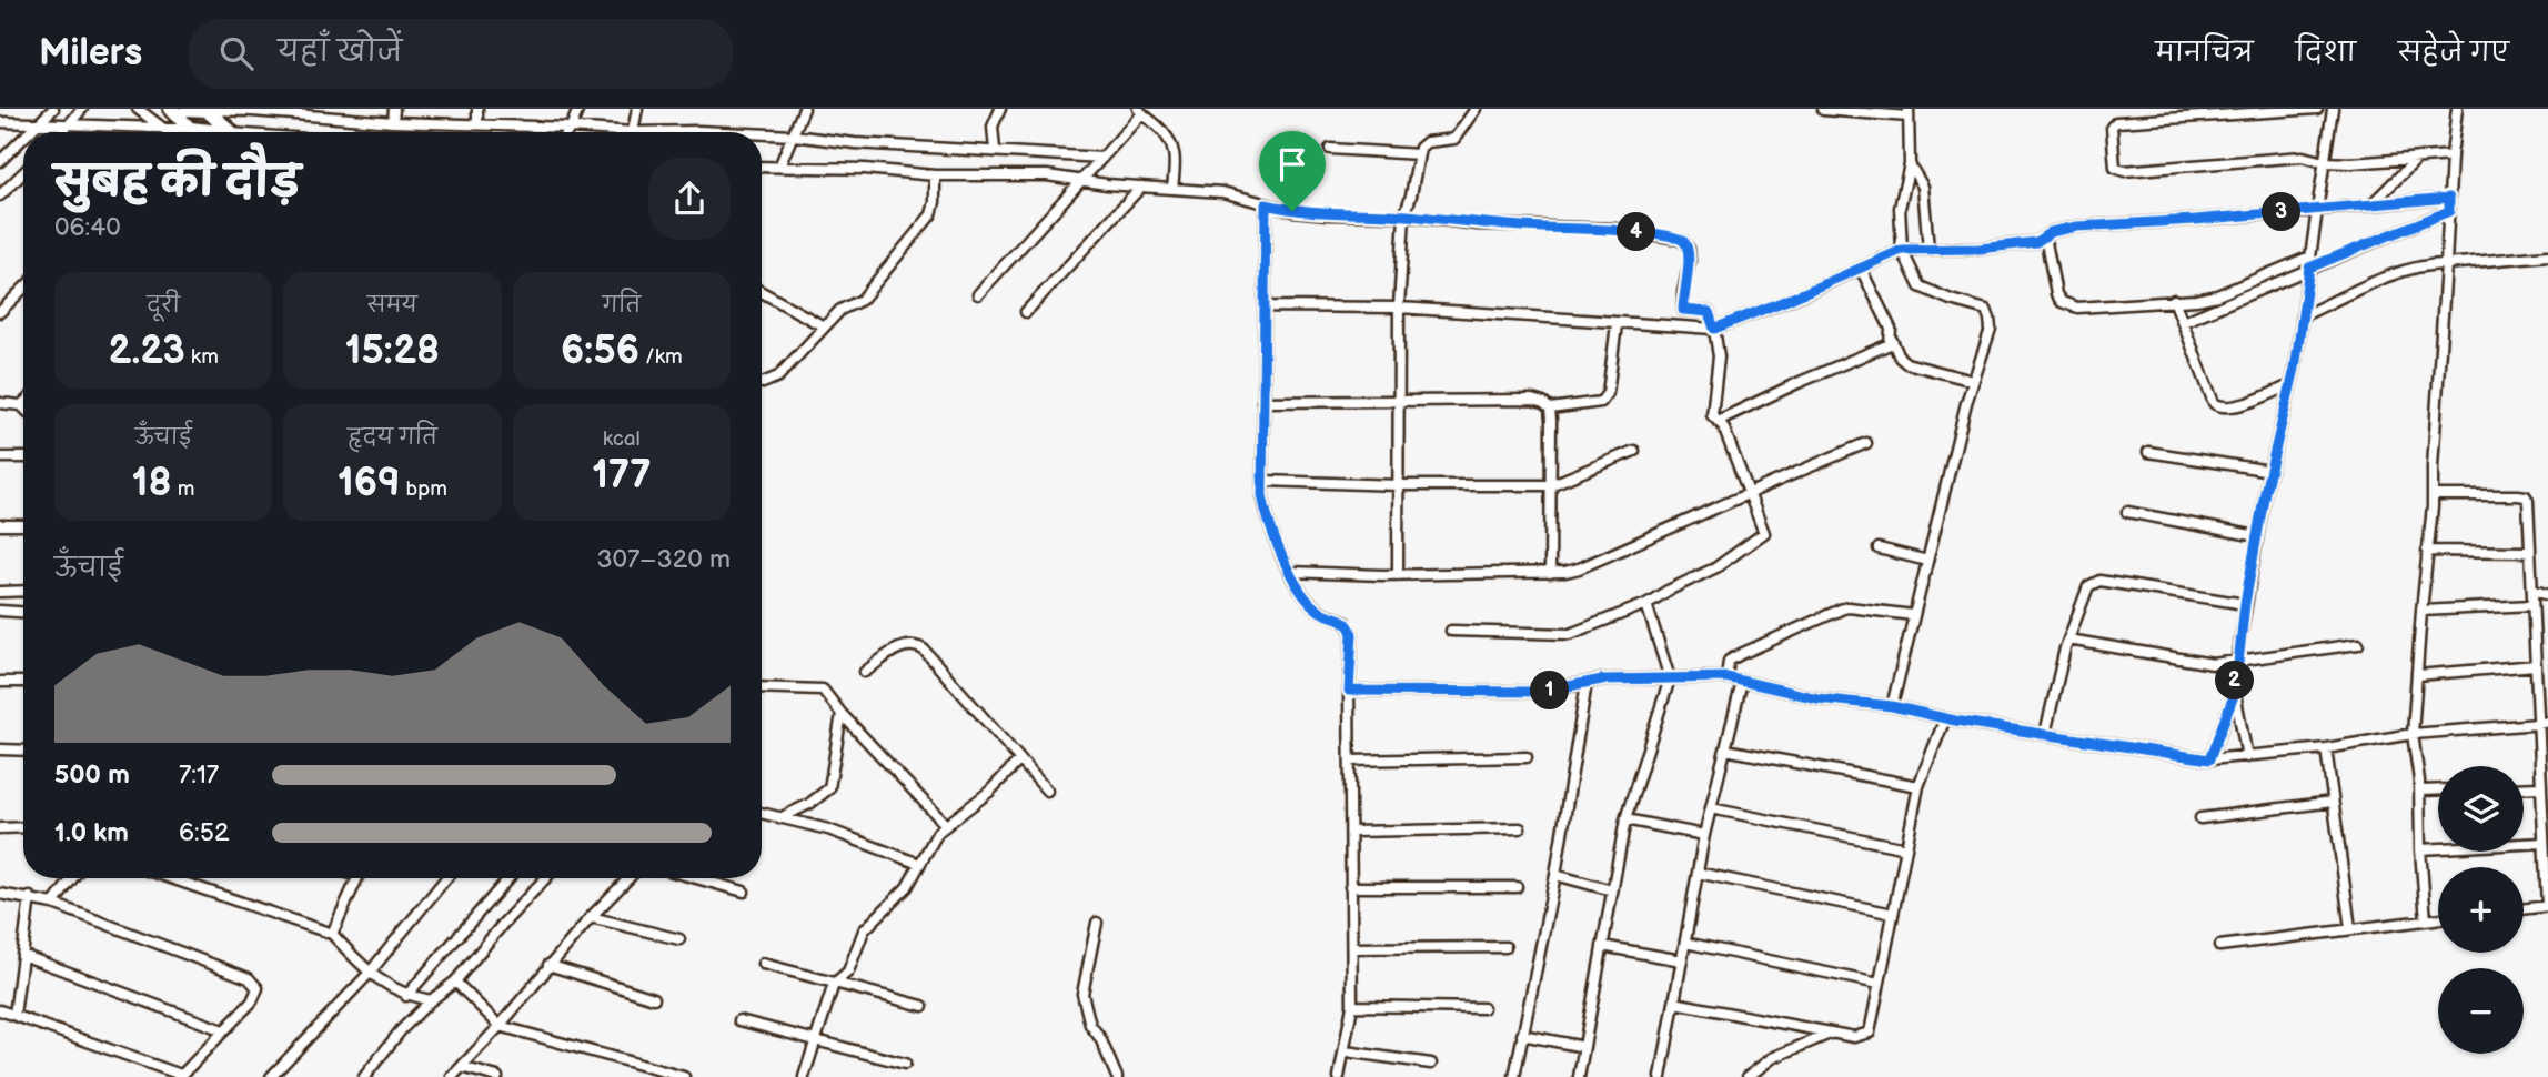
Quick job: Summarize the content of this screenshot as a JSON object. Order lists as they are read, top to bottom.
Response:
{
  "page": {
    "header": "Milers",
    "search": "यहाँ खोजें",
    "nav": ["मानचित्र", "दिशा", "सहेजे गए"],
    "heading": ["सुबह की दौड़", "06:40"],
    "pins": [
      "3",
      "4",
      "2",
      "1"
    ],
    "stats": [
      ["दूरी", "2.23 km"],
      ["समय", "15:28"],
      ["गति", "6:56 /km"],
      ["ऊँचाई", "18 m"],
      ["हृदय गति", "169 bpm"],
      ["kcal", "177"]
    ],
    "chart": ["ऊँचाई", "307–320 m"],
    "list": [
      {
        "name": "500 m",
        "note": "7:17"
      },
      {
        "name": "1.0 km",
        "note": "6:52"
      }
    ],
    "map_buttons": ["+", "−"]
  }
}
